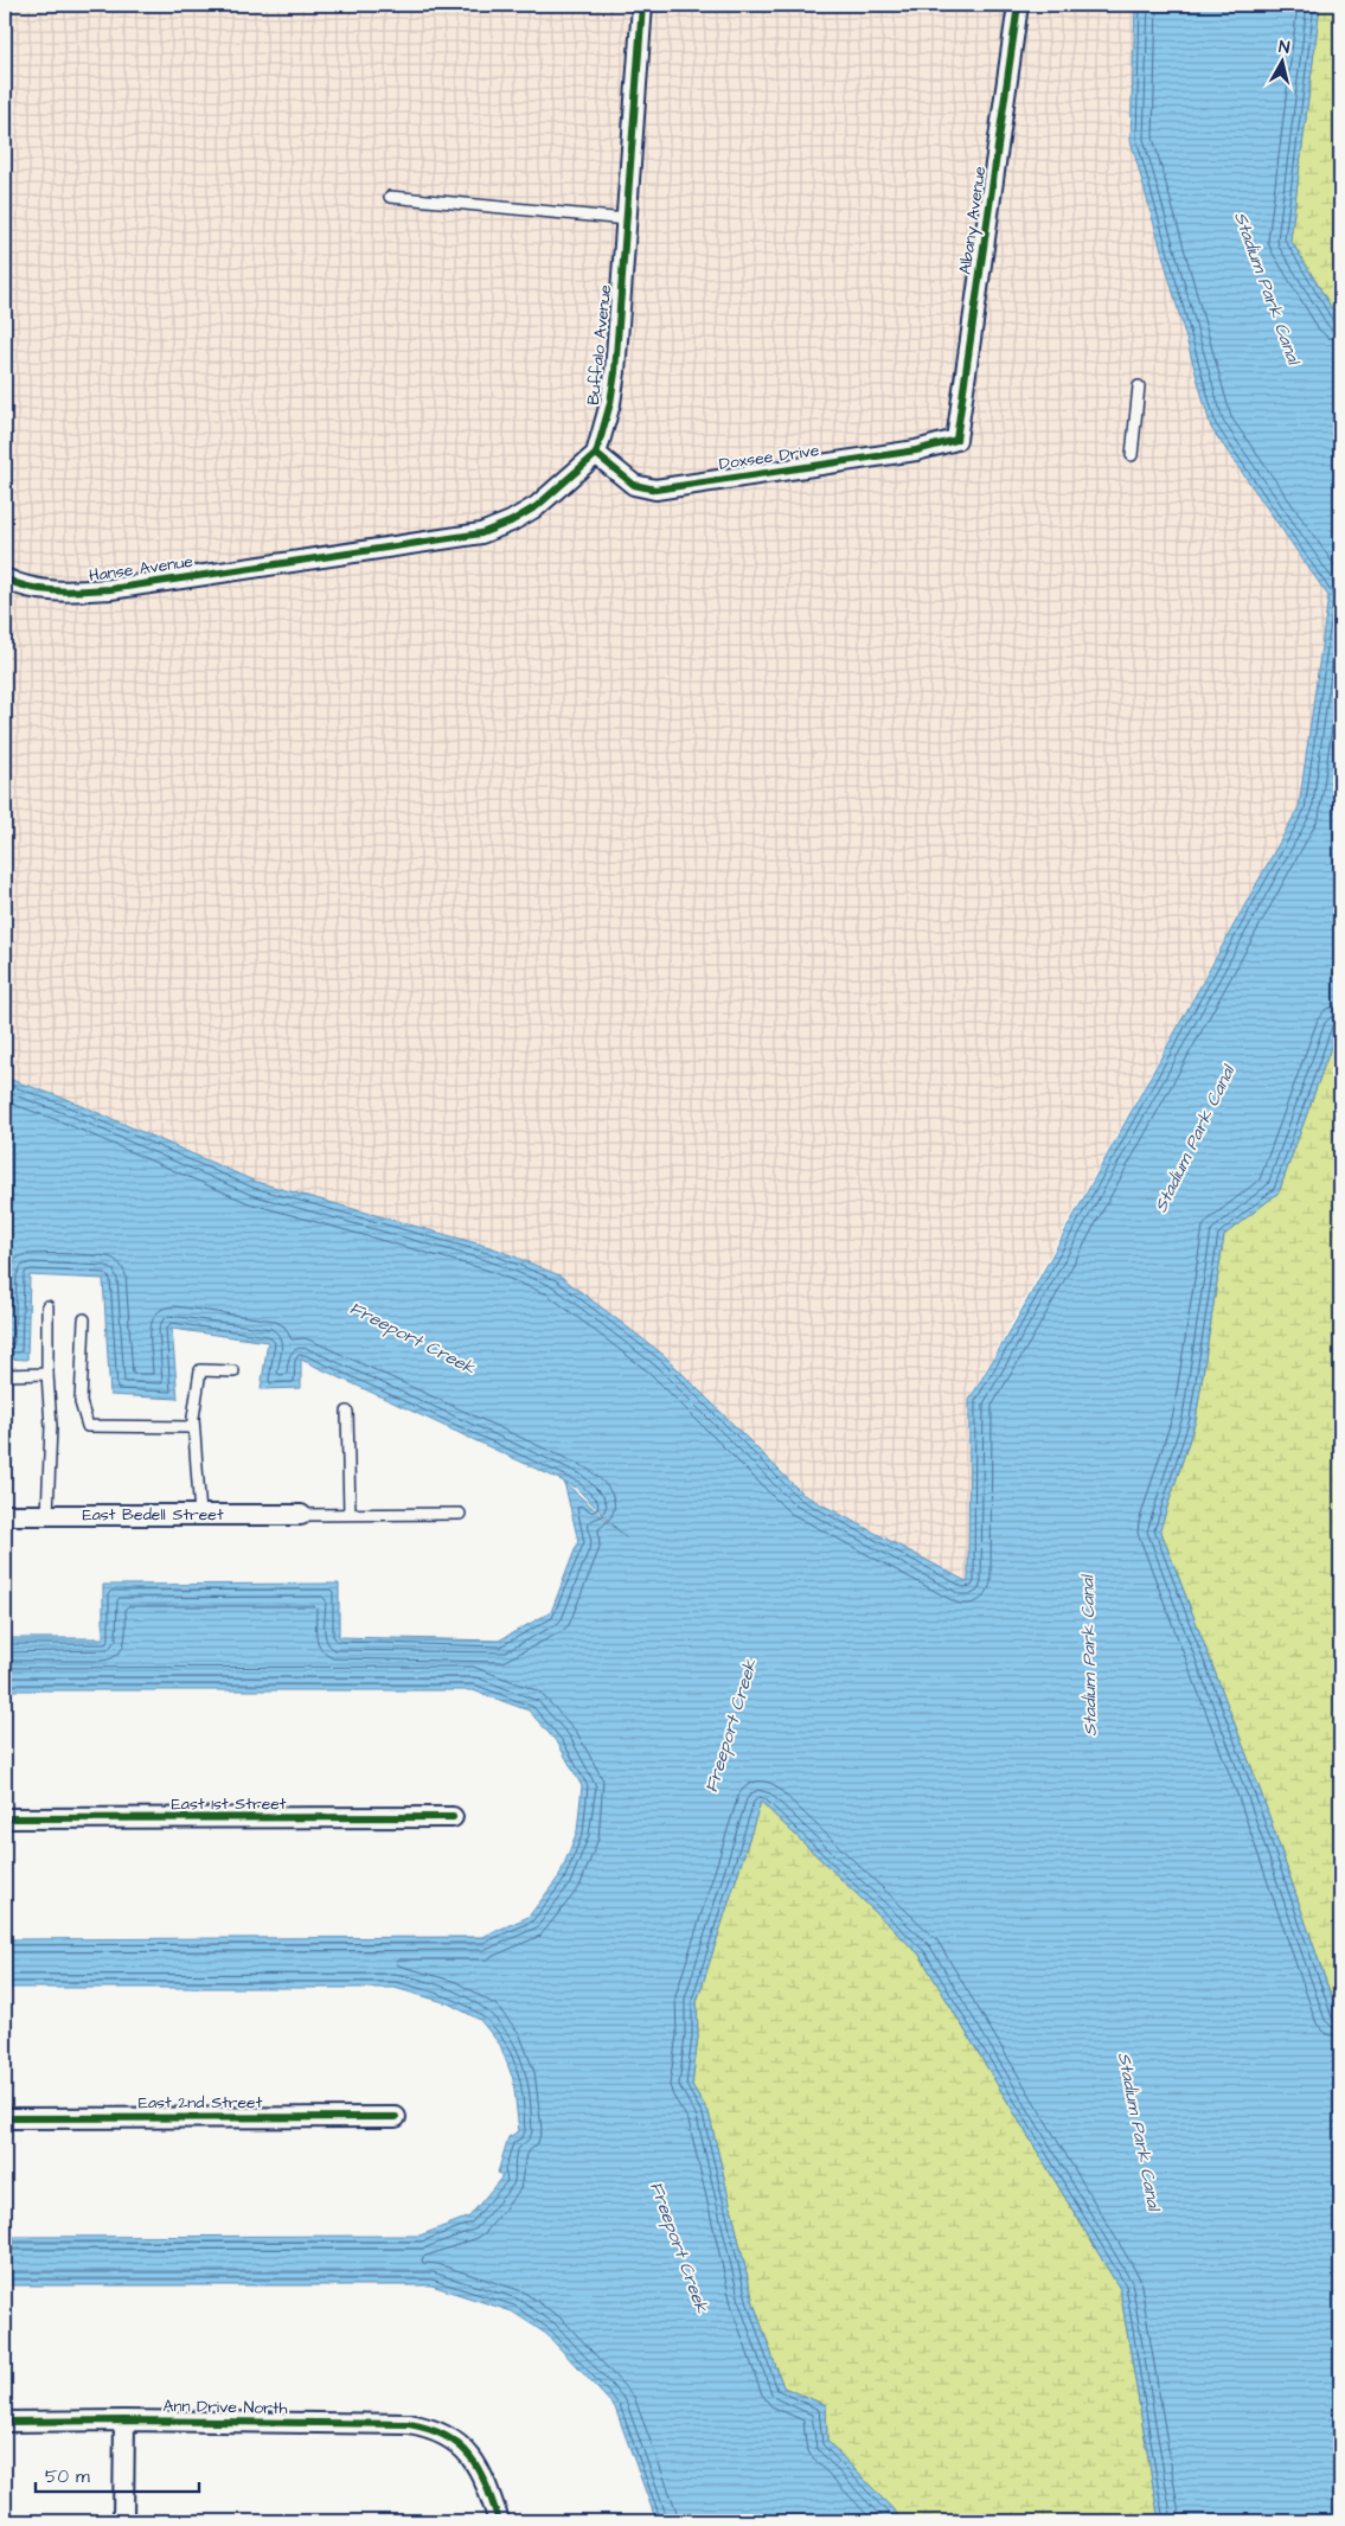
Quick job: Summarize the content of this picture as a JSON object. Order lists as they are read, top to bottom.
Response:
{
  "streets": {
    "street": [
      "Albany Avenue",
      "Buffalo Avenue",
      "Doxsee Drive",
      "Hanse Avenue",
      "East Bedell Street",
      "East 1st Street",
      "East 2nd Street",
      "Ann Drive North"
    ]
  },
  "crossings": [
    ["Albany Avenue", "Doxsee Drive"],
    ["Buffalo Avenue", "Doxsee Drive"],
    ["Buffalo Avenue", "Hanse Avenue"],
    ["Doxsee Drive", "Hanse Avenue"]
  ],
  "water": ["Stadium Park Canal", "Freeport Creek"],
  "scale_bar": "50 m",
  "north": "top"
}
